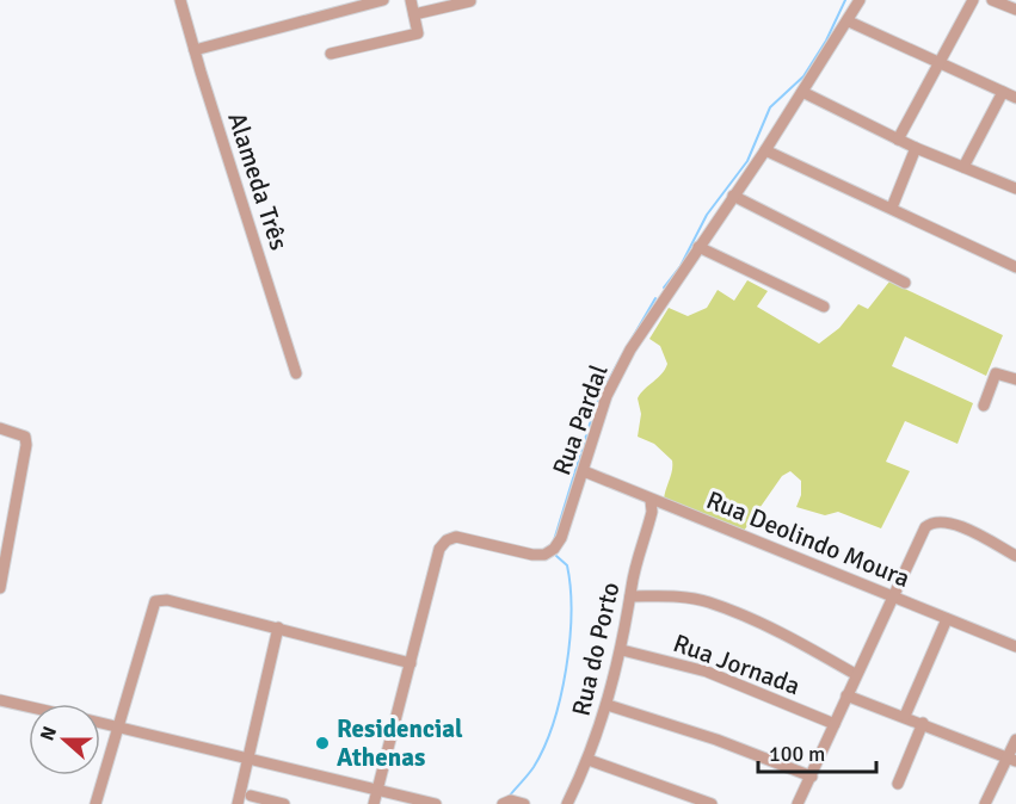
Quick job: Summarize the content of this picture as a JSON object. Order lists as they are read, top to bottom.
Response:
{
  "streets": {
    "street": [
      "Alameda Três",
      "Rua Pardal",
      "Rua Deolindo Moura",
      "Rua do Porto",
      "Rua Jornada"
    ]
  },
  "crossings": [
    ["Rua Pardal", "Rua Deolindo Moura"],
    ["Rua Deolindo Moura", "Rua do Porto"],
    ["Rua do Porto", "Rua Jornada"]
  ],
  "places": ["Residencial Athenas"],
  "scale_bar": "100 m",
  "north": "left"
}
